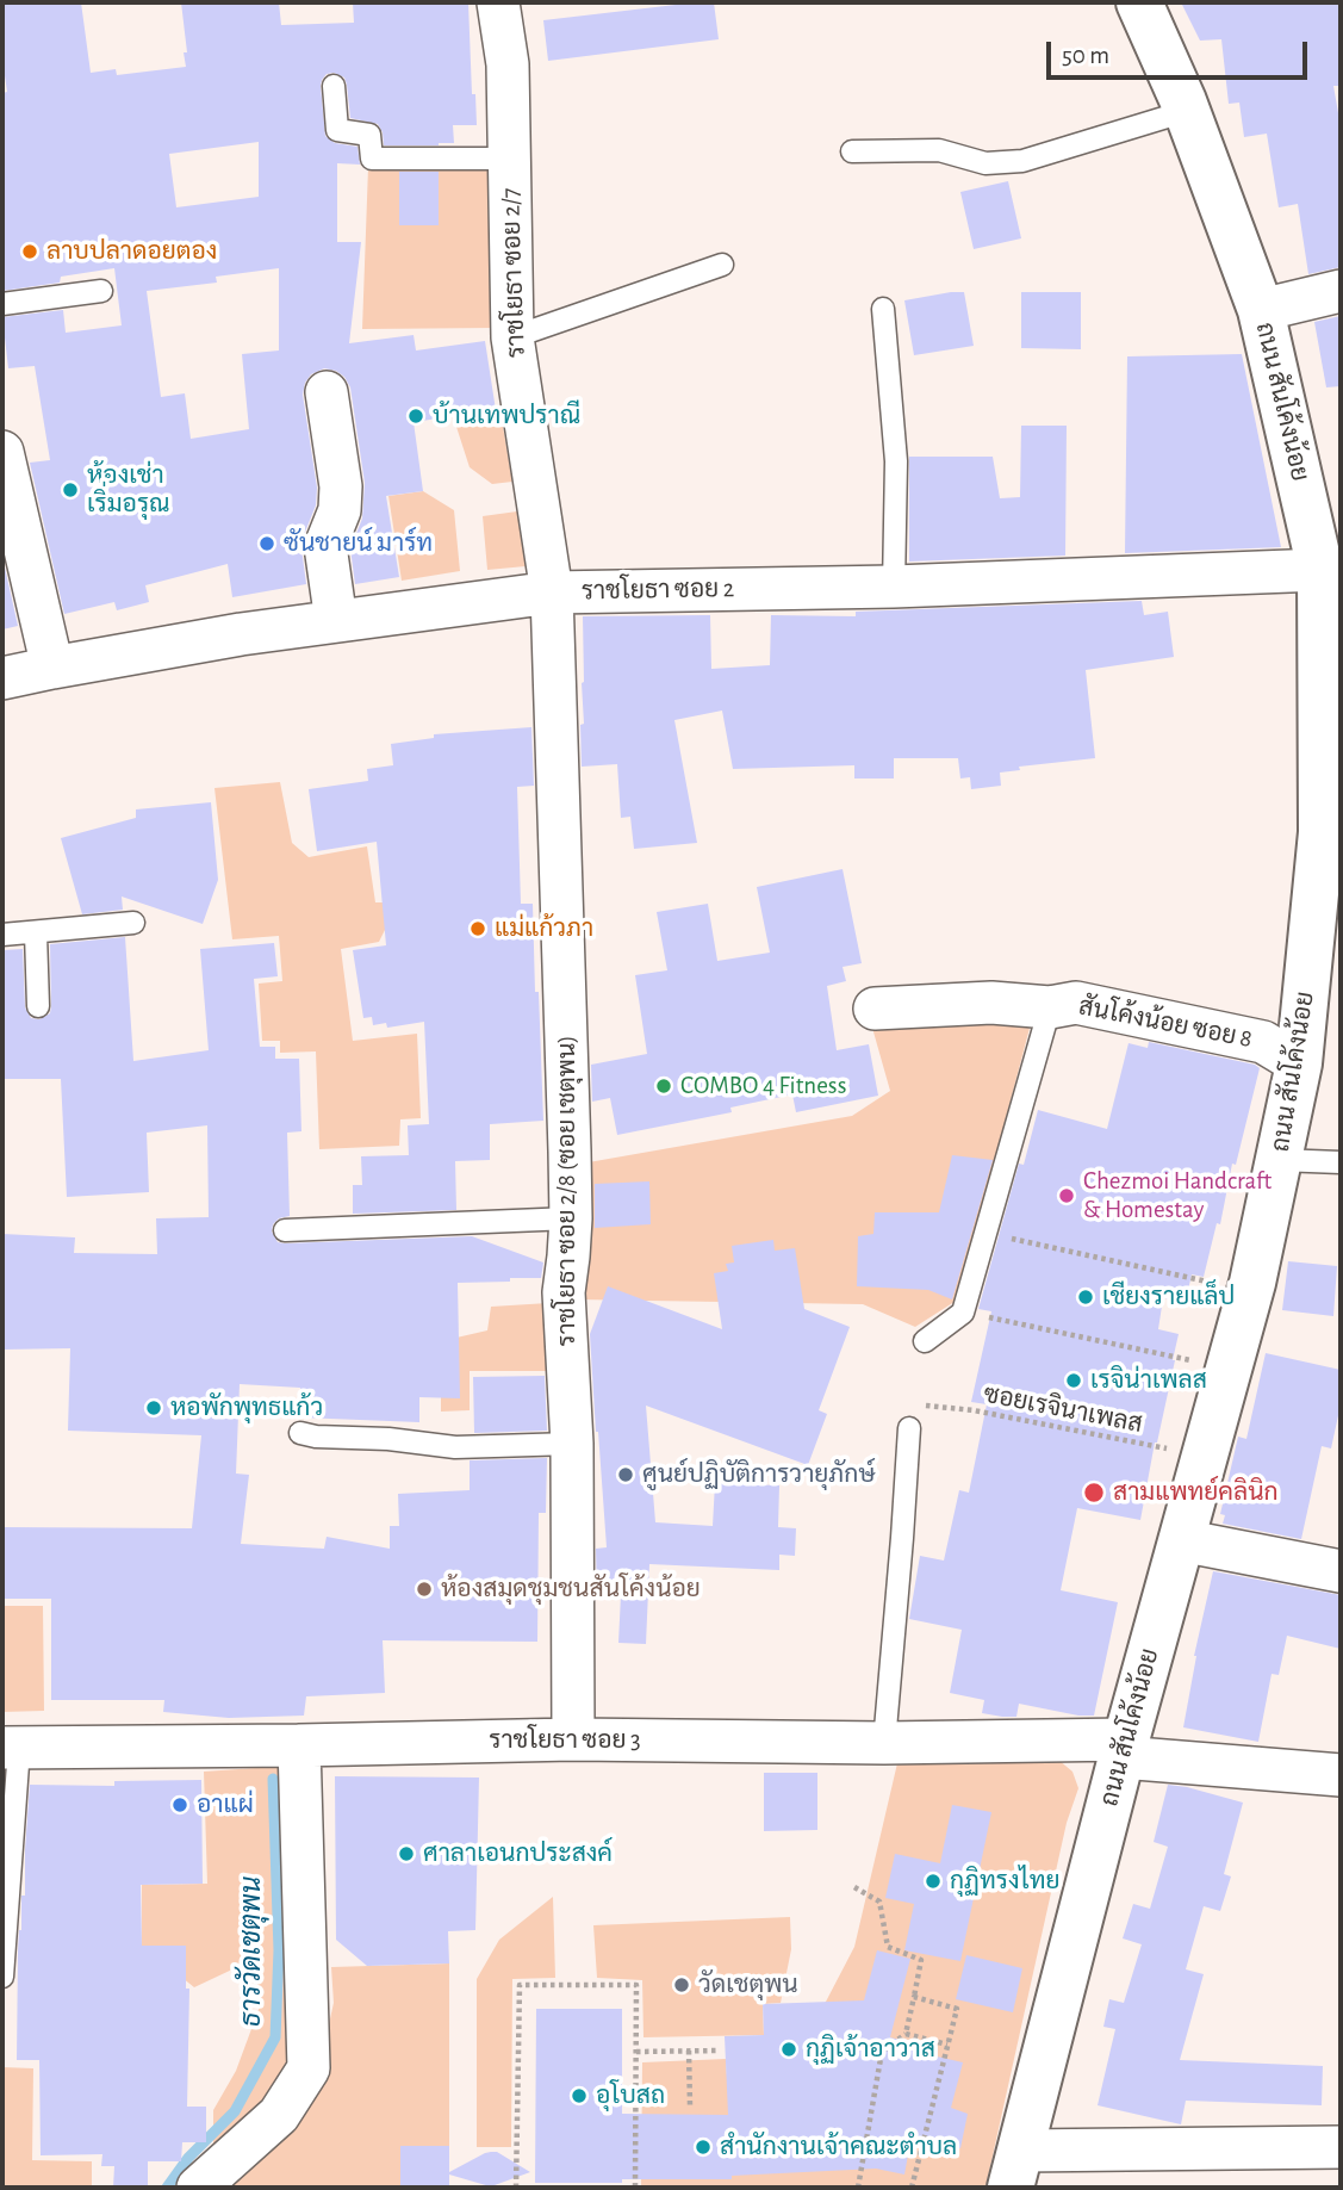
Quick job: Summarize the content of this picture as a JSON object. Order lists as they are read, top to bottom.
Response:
{
  "streets": {
    "street": [
      "ราชโยธา ซอย 2/7",
      "ถนน สันโค้งน้อย",
      "ราชโยธา ซอย 2",
      "สันโค้งน้อย ซอย 8",
      "ราชโยธา ซอย 2/8 (ซอย เชตุพน)",
      "ราชโยธา ซอย 3"
    ],
    "path": ["ซอยเรจินาเพลส"]
  },
  "crossings": [
    ["ราชโยธา ซอย 2/7", "ราชโยธา ซอย 2"],
    ["ราชโยธา ซอย 2/7", "ราชโยธา ซอย 2/8 (ซอย เชตุพน)"],
    ["ถนน สันโค้งน้อย", "ราชโยธา ซอย 2"],
    ["ถนน สันโค้งน้อย", "สันโค้งน้อย ซอย 8"],
    ["ถนน สันโค้งน้อย", "ซอยเรจินาเพลส"],
    ["ถนน สันโค้งน้อย", "ราชโยธา ซอย 3"],
    ["ราชโยธา ซอย 2", "ราชโยธา ซอย 2/8 (ซอย เชตุพน)"],
    ["ราชโยธา ซอย 2/8 (ซอย เชตุพน)", "ราชโยธา ซอย 3"]
  ],
  "water": ["ธารวัดเชตุพน"],
  "places": [
    "ลาบปลาดอยตอง",
    "บ้านเทพปราณี",
    "ห้องเช่า เริ่มอรุณ",
    "ซันชายน์ มาร์ท",
    "แม่แก้วภา",
    "COMBO 4 Fitness",
    "Chezmoi Handcraft & Homestay",
    "เชียงรายแล็ป",
    "เรจิน่าเพลส",
    "หอพักพุทธแก้ว",
    "ศูนย์ปฏิบัติการวายุภักษ์",
    "สามแพทย์คลินิก",
    "ห้องสมุดชุมชนสันโค้งน้อย",
    "อาแผ่",
    "ศาลาเอนกประสงค์",
    "กุฏิทรงไทย",
    "วัดเชตุพน",
    "กุฏิเจ้าอาวาส",
    "อุโบสถ",
    "สำนักงานเจ้าคณะตำบล"
  ],
  "scale_bar": "50 m"
}
